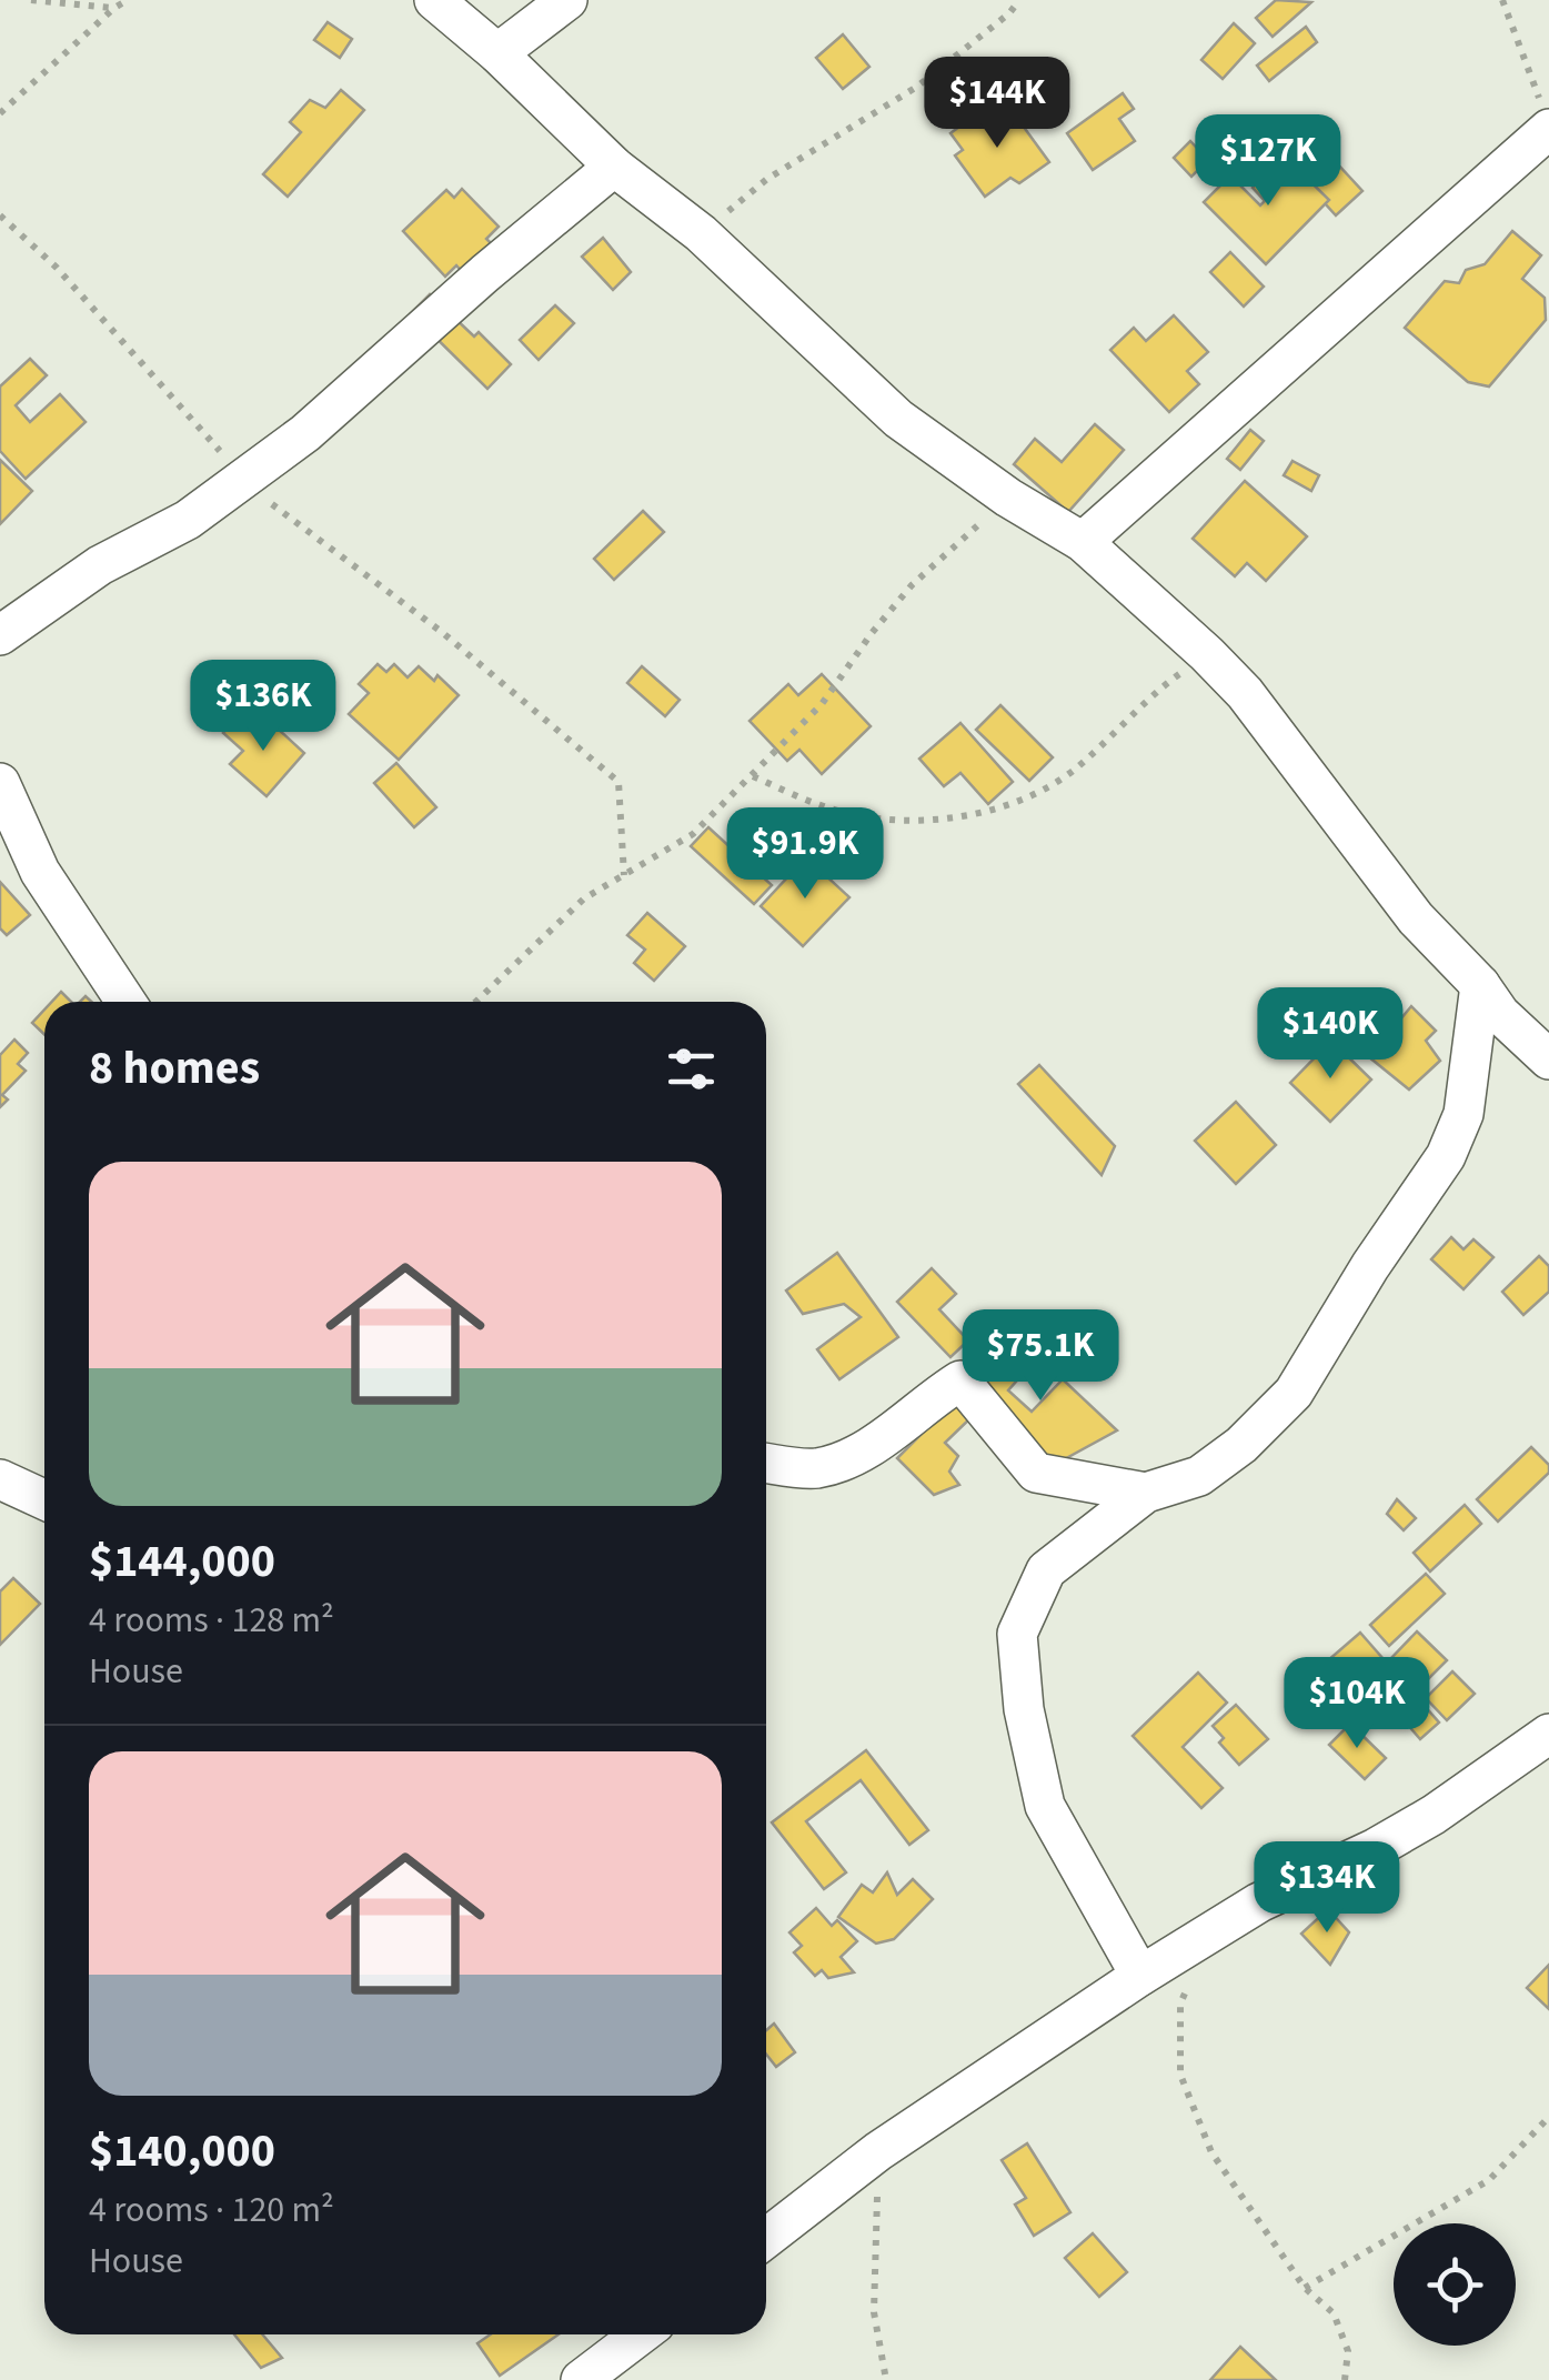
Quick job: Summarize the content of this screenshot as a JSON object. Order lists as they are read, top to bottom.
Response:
{
  "page": {
    "price": [
      "$144K",
      "$127K",
      "$136K",
      "$91.9K",
      "$140K",
      "$75.1K",
      "$104K",
      "$134K"
    ],
    "heading": "8 homes",
    "list": [
      {
        "name": "$144,000",
        "note": "4 rooms · 128 m² · House"
      },
      {
        "name": "$140,000",
        "note": "4 rooms · 120 m² · House"
      }
    ]
  }
}
